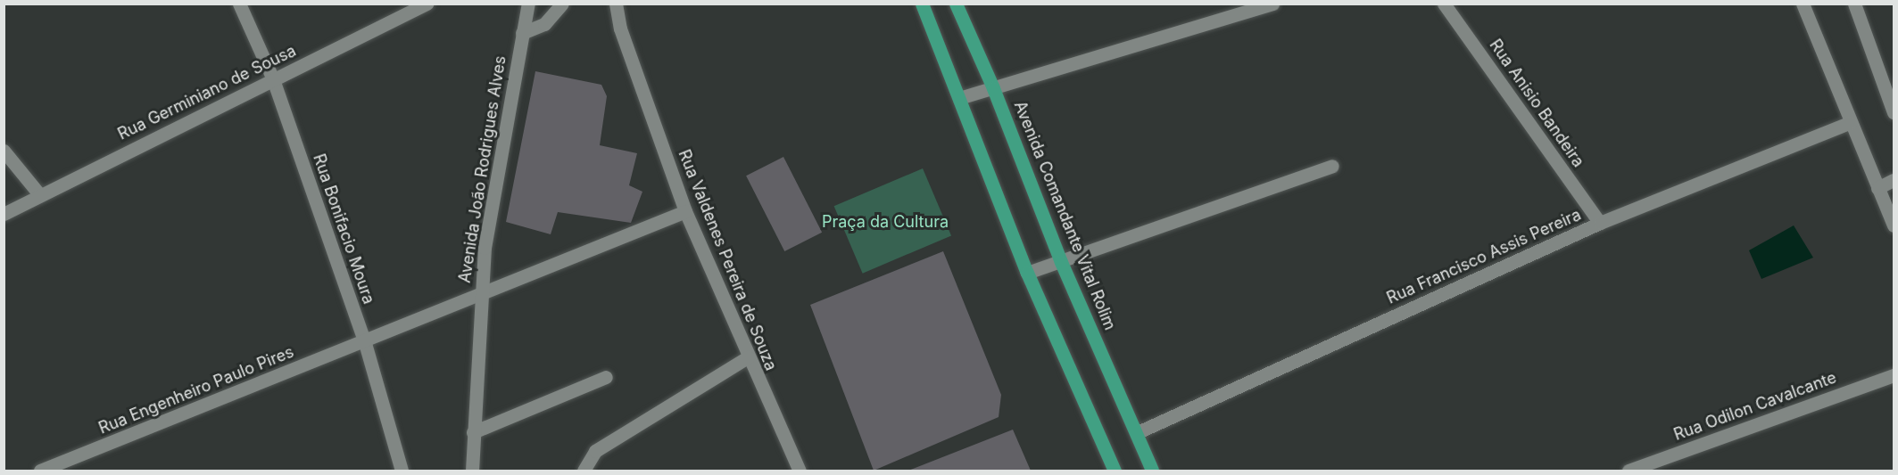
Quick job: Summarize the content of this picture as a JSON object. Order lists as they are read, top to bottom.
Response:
{
  "streets": {
    "main road": ["Avenida Comandante Vital Rolim"],
    "street": [
      "Rua Germiniano de Sousa",
      "Rua Anisio Bandeira",
      "Avenida João Rodrigues Alves",
      "Rua Bonifacio Moura",
      "Rua Francisco Assis Pereira",
      "Rua Valdenes Pereira de Souza",
      "Rua Engenheiro Paulo Pires",
      "Rua Odilon Cavalcante"
    ]
  },
  "crossings": [
    ["Rua Germiniano de Sousa", "Rua Bonifacio Moura"],
    ["Rua Anisio Bandeira", "Rua Francisco Assis Pereira"],
    ["Avenida João Rodrigues Alves", "Rua Engenheiro Paulo Pires"],
    ["Avenida Comandante Vital Rolim", "Rua Francisco Assis Pereira"],
    ["Rua Bonifacio Moura", "Rua Engenheiro Paulo Pires"],
    ["Rua Valdenes Pereira de Souza", "Rua Engenheiro Paulo Pires"]
  ],
  "parks": ["Praça da Cultura"]
}
